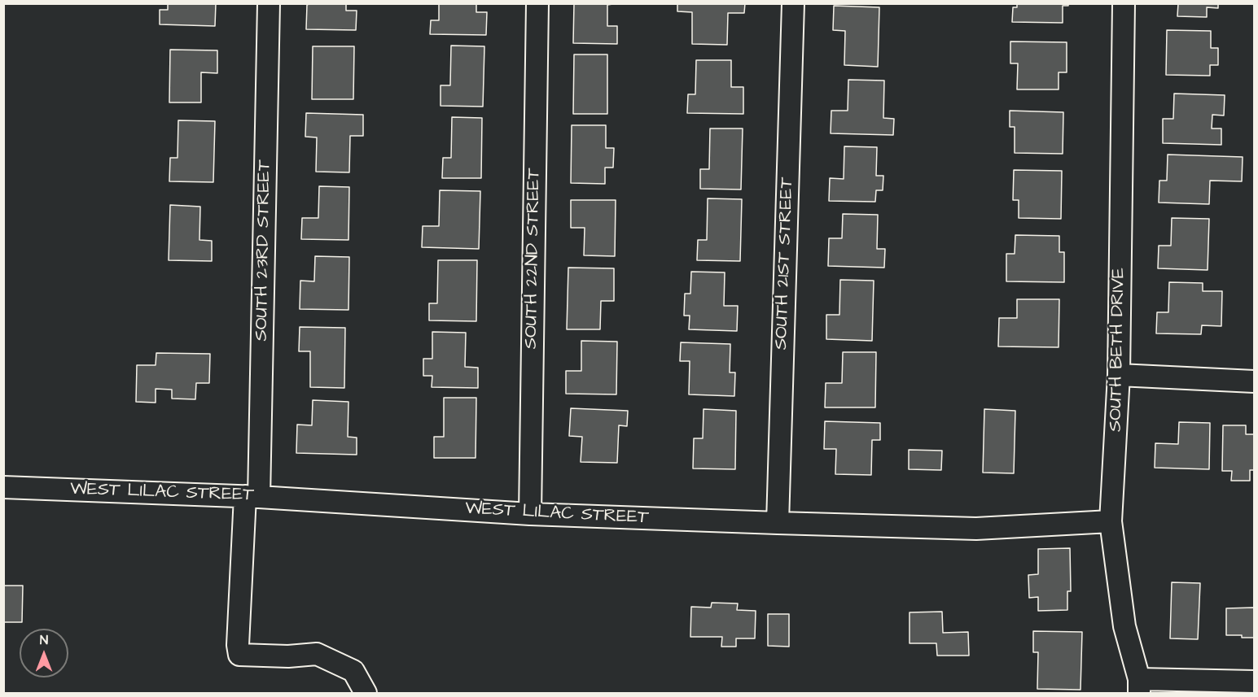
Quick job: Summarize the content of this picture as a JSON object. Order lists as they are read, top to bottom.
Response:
{
  "streets": {
    "street": [
      "SOUTH 23RD STREET",
      "SOUTH 22ND STREET",
      "SOUTH 21ST STREET",
      "SOUTH BETH DRIVE",
      "WEST LILAC STREET"
    ]
  },
  "crossings": [
    ["SOUTH 23RD STREET", "WEST LILAC STREET"],
    ["SOUTH 22ND STREET", "WEST LILAC STREET"],
    ["SOUTH 21ST STREET", "WEST LILAC STREET"],
    ["SOUTH BETH DRIVE", "WEST LILAC STREET"]
  ],
  "north": "top"
}
